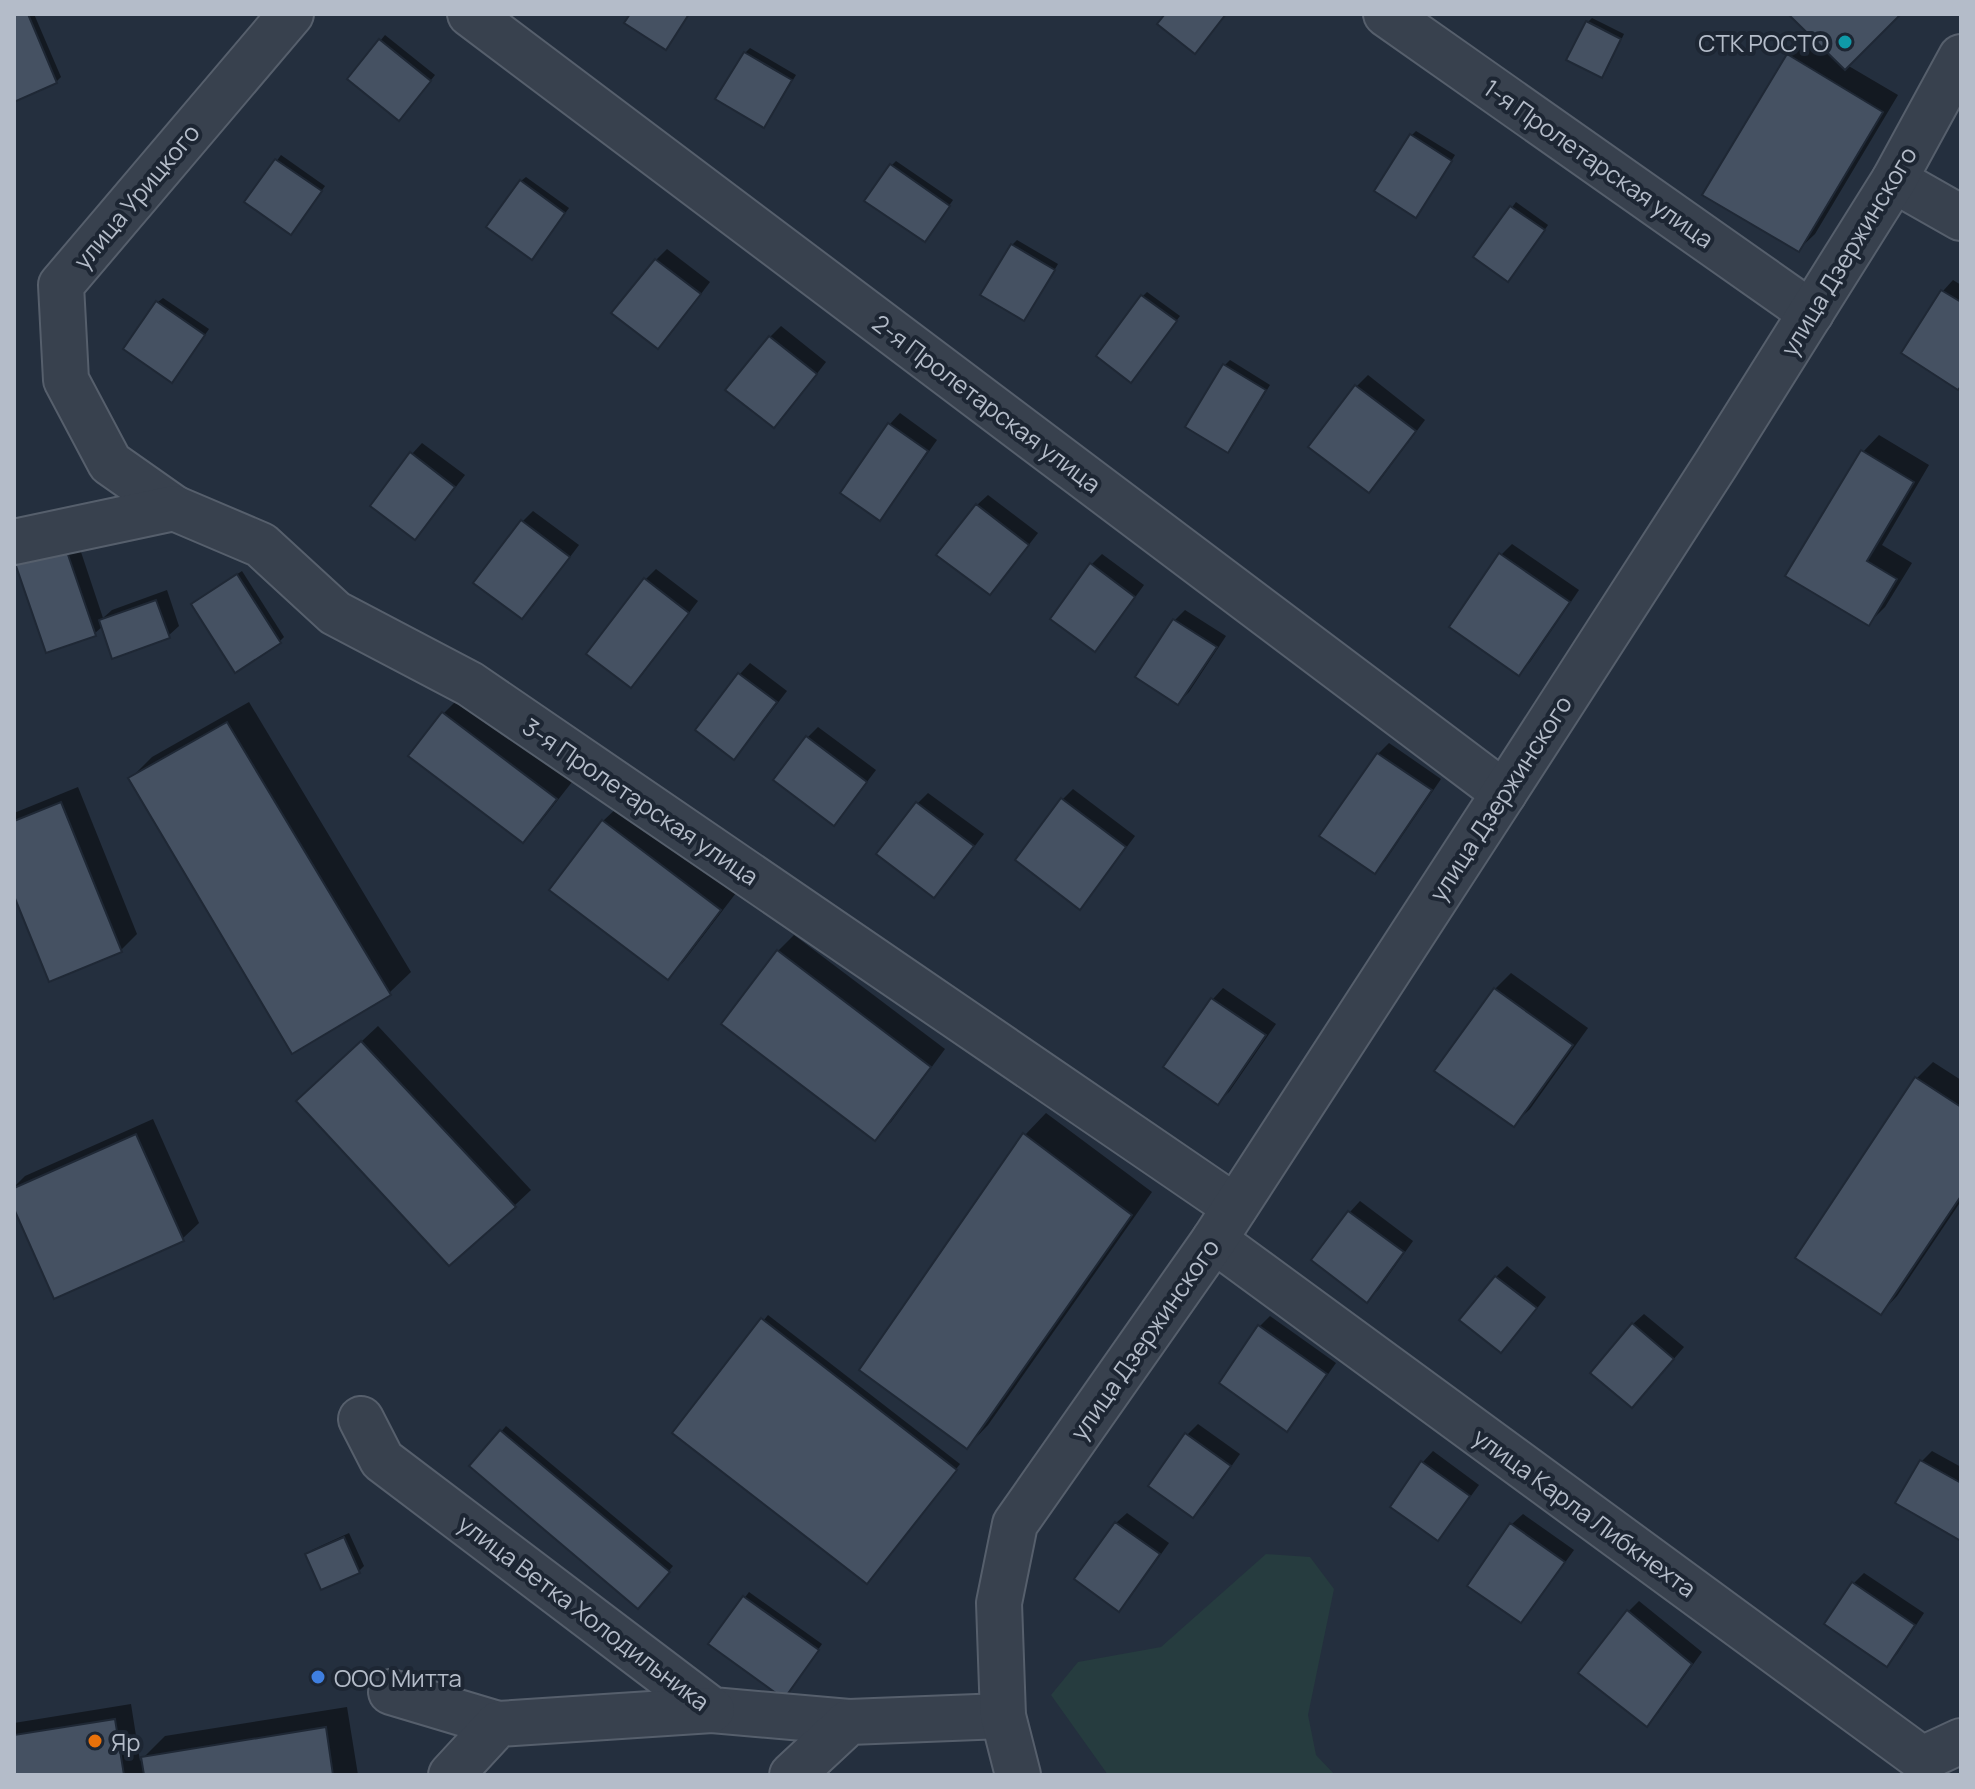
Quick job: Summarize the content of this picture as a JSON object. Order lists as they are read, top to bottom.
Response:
{
  "streets": {
    "street": [
      "1-я Пролетарская улица",
      "улица Урицкого",
      "улица Дзержинского",
      "2-я Пролетарская улица",
      "3-я Пролетарская улица",
      "улица Карла Либкнехта",
      "улица Ветка Холодильника"
    ]
  },
  "crossings": [
    ["1-я Пролетарская улица", "улица Дзержинского"],
    ["улица Урицкого", "3-я Пролетарская улица"],
    ["улица Дзержинского", "2-я Пролетарская улица"],
    ["улица Дзержинского", "3-я Пролетарская улица"],
    ["улица Дзержинского", "улица Карла Либкнехта"],
    ["3-я Пролетарская улица", "улица Карла Либкнехта"]
  ],
  "places": ["СТК РОСТО", "ООО Митта", "Яр"]
}
